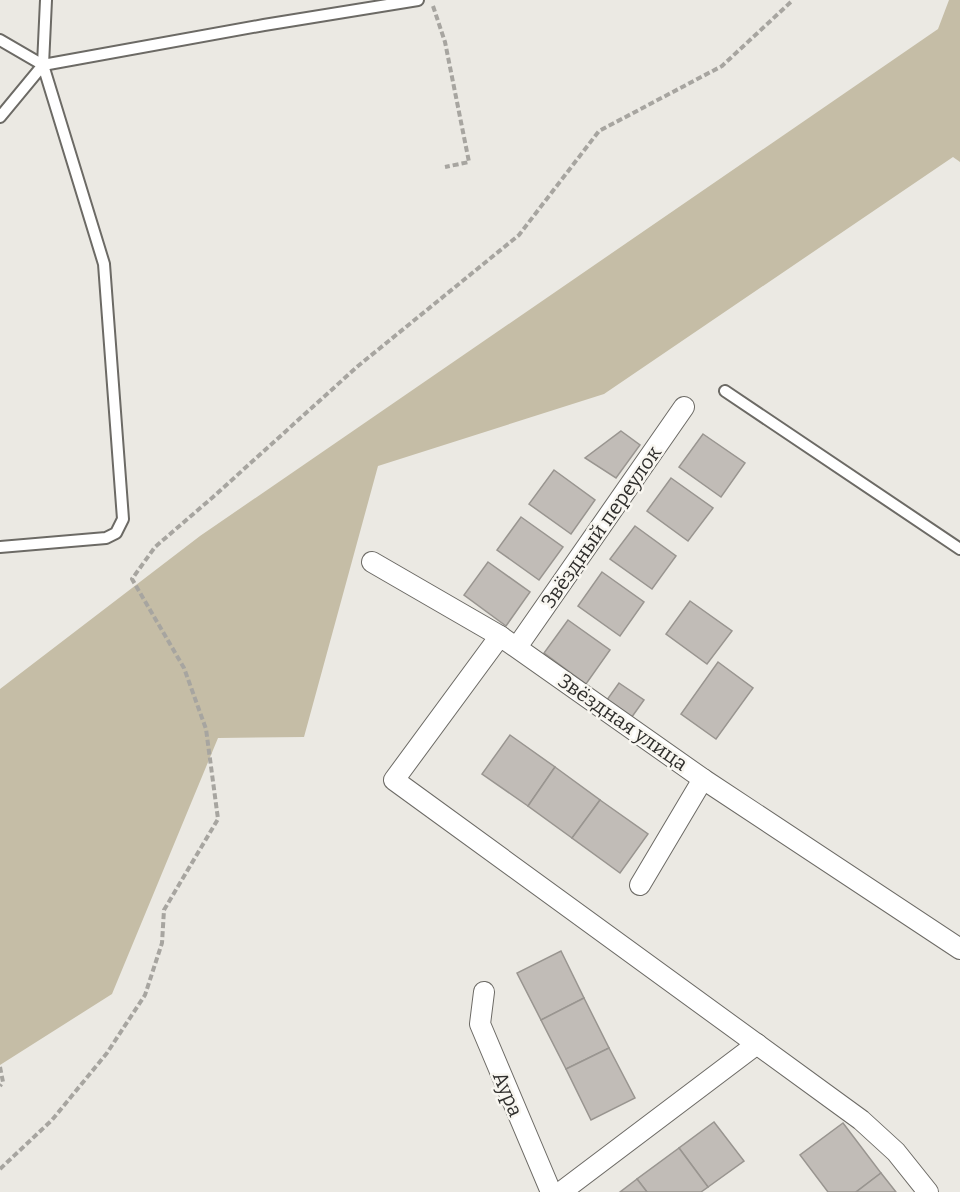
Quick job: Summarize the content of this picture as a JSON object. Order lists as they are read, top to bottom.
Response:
{
  "streets": {
    "street": ["Звёздный переулок", "Звёздная улица", "Аура"]
  },
  "crossings": [
    ["Звёздный переулок", "Звёздная улица"]
  ]
}
